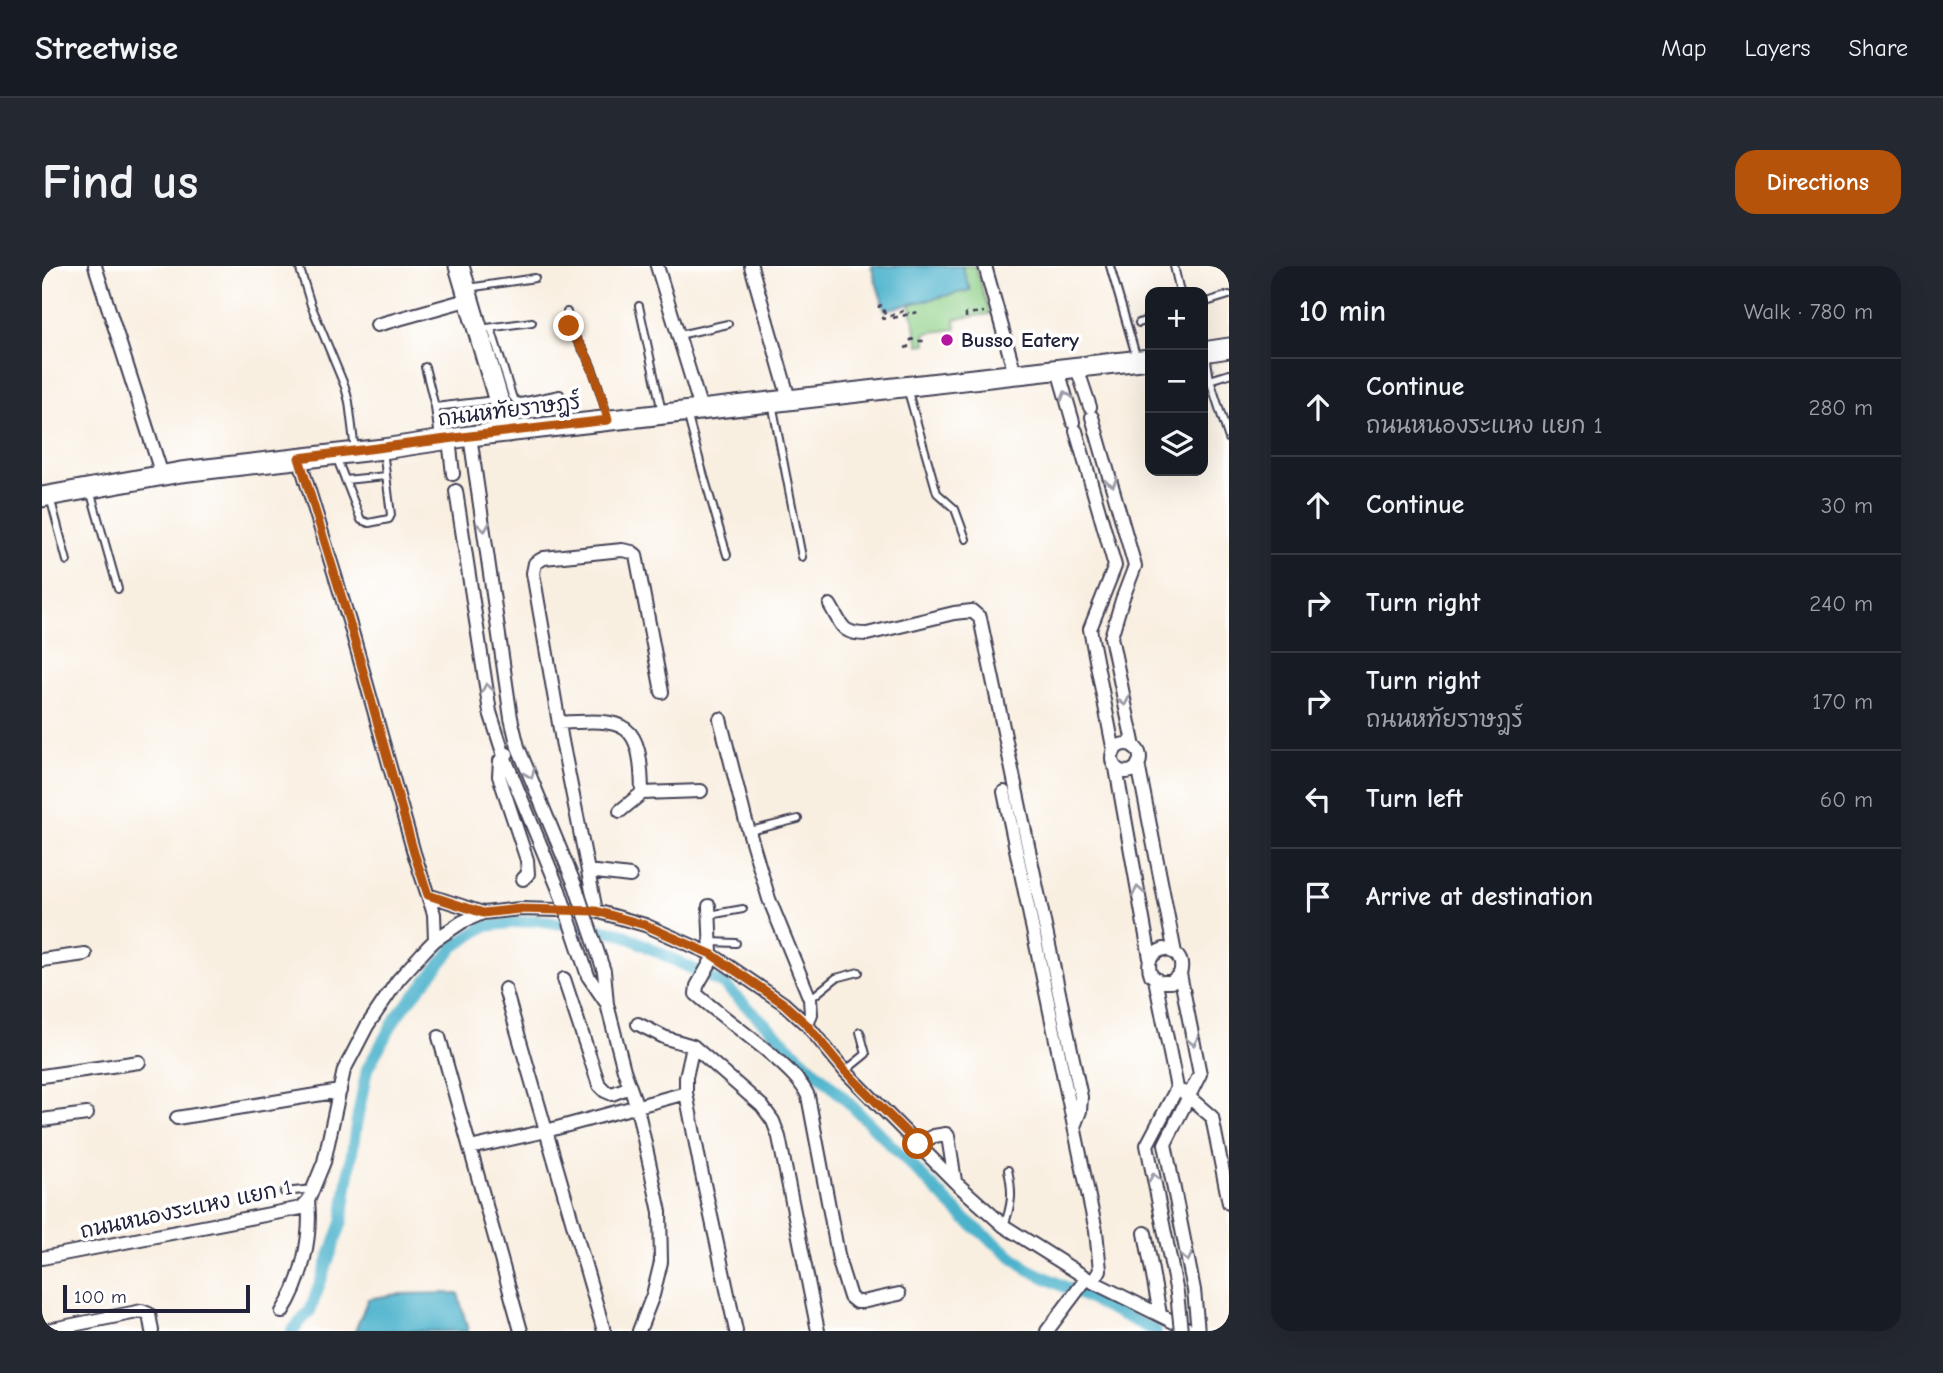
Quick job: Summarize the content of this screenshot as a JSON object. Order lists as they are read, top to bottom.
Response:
{
  "streets": {
    "main road": ["ถนนหทัยราษฎร์"],
    "street": ["ถนนหนองระแหง แยก 1"]
  },
  "places": ["Busso Eatery"],
  "scale_bar": "100 m",
  "page": {
    "header": "Streetwise",
    "nav": ["Map", "Layers", "Share"],
    "buttons": "Directions",
    "title": "Find us",
    "heading": ["10 min", "Walk · 780 m"],
    "map_buttons": ["+", "−"],
    "list": [
      ["Continue", "ถนนหนองระแหง แยก 1", "280 m"],
      ["Continue", "30 m"],
      ["Turn right", "240 m"],
      ["Turn right", "ถนนหทัยราษฎร์", "170 m"],
      ["Turn left", "60 m"],
      "Arrive at destination"
    ],
    "scale": "100 m"
  }
}
